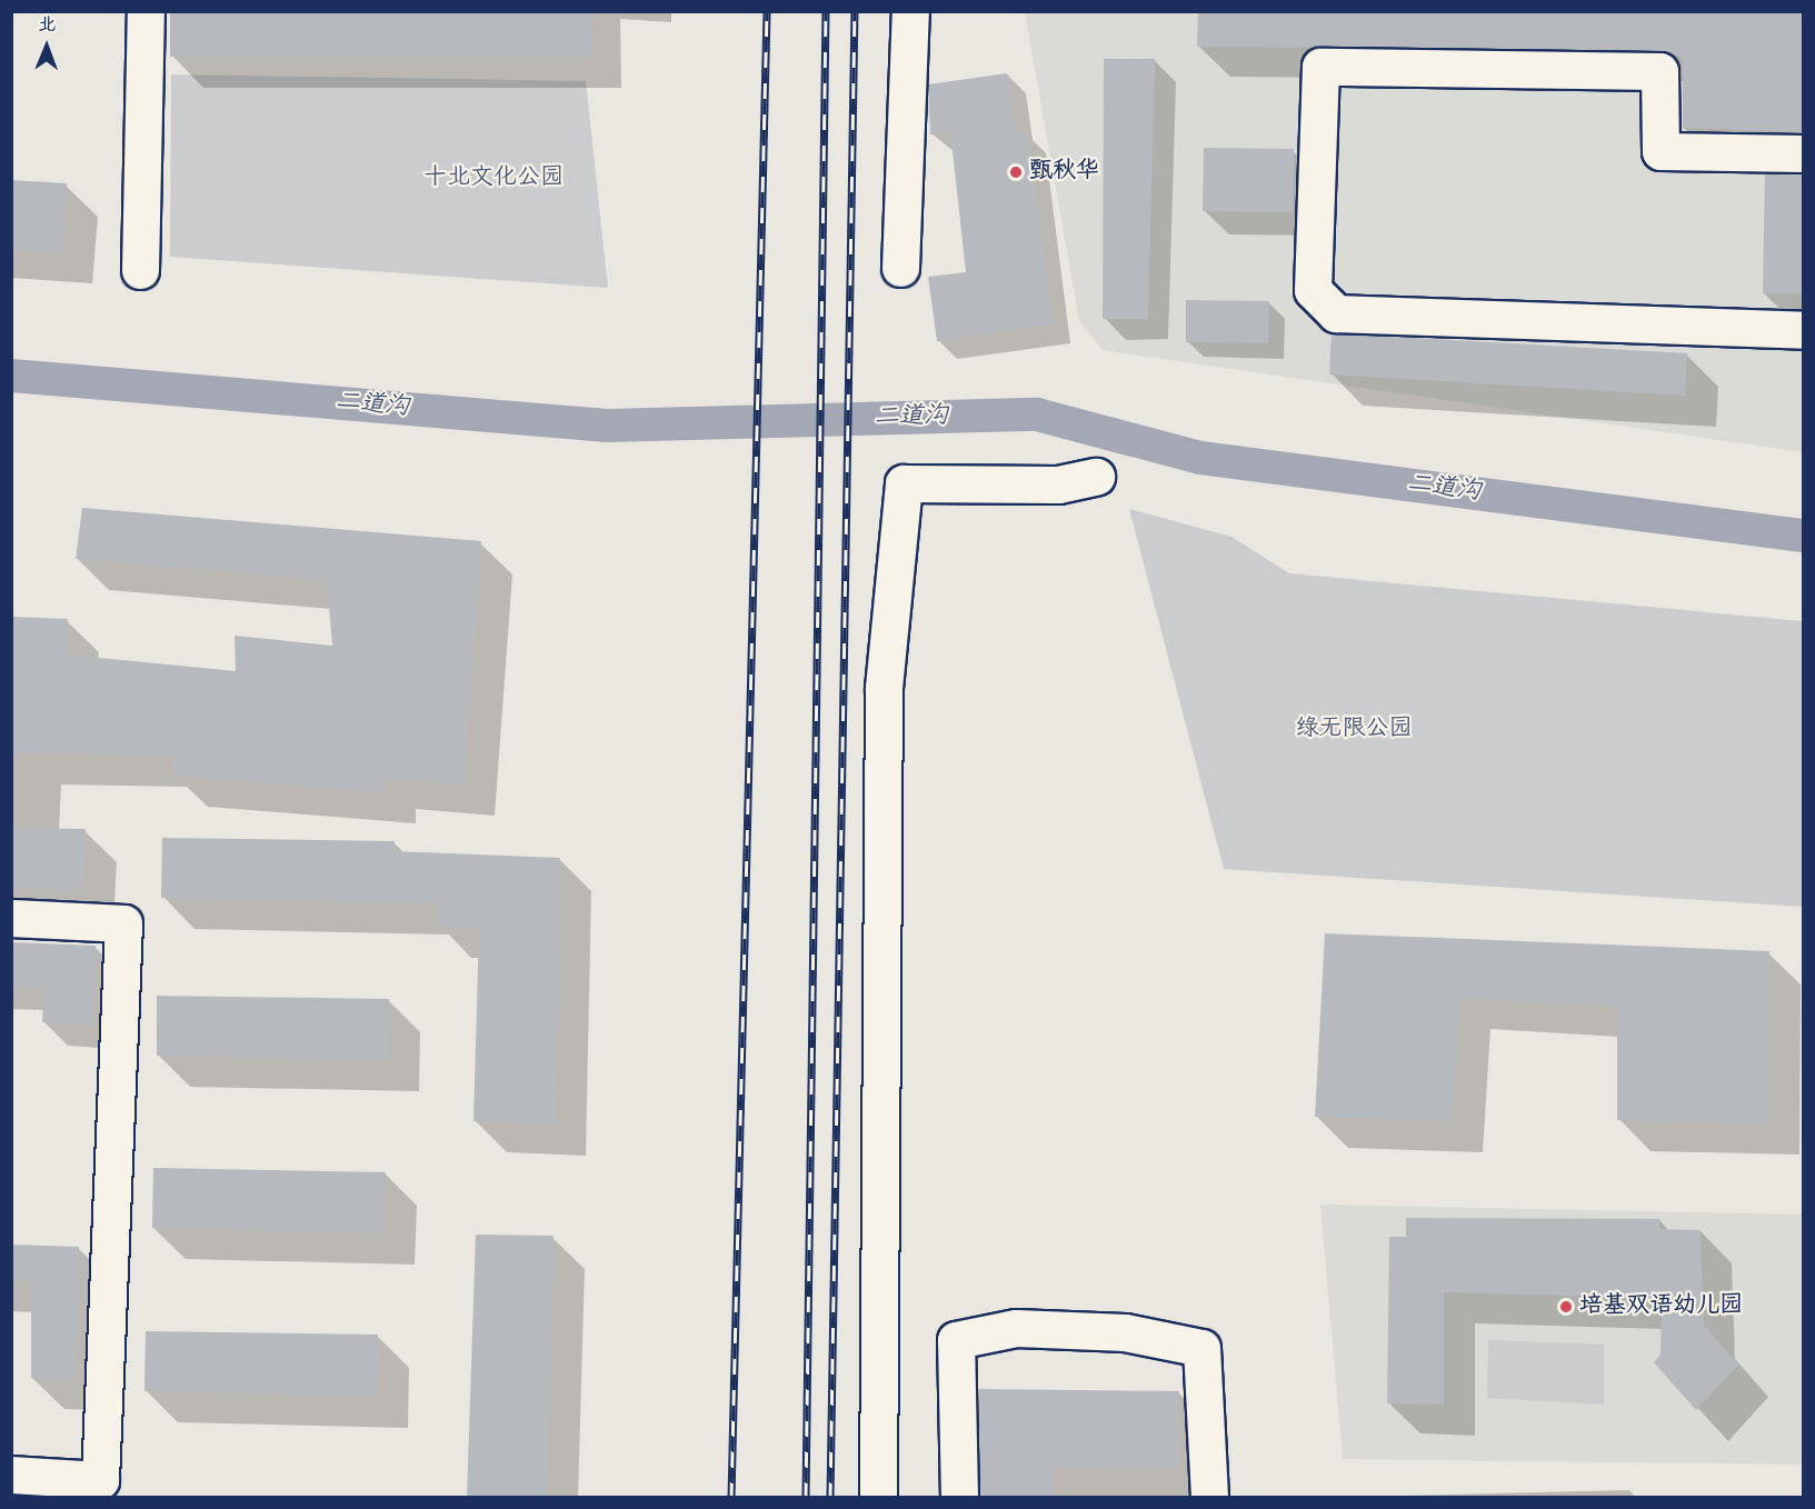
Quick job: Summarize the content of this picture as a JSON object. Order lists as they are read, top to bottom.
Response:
{
  "water": ["二道沟"],
  "parks": ["十北文化公园", "绿无限公园"],
  "places": ["甄秋华", "培基双语幼儿园"],
  "north": "top"
}
